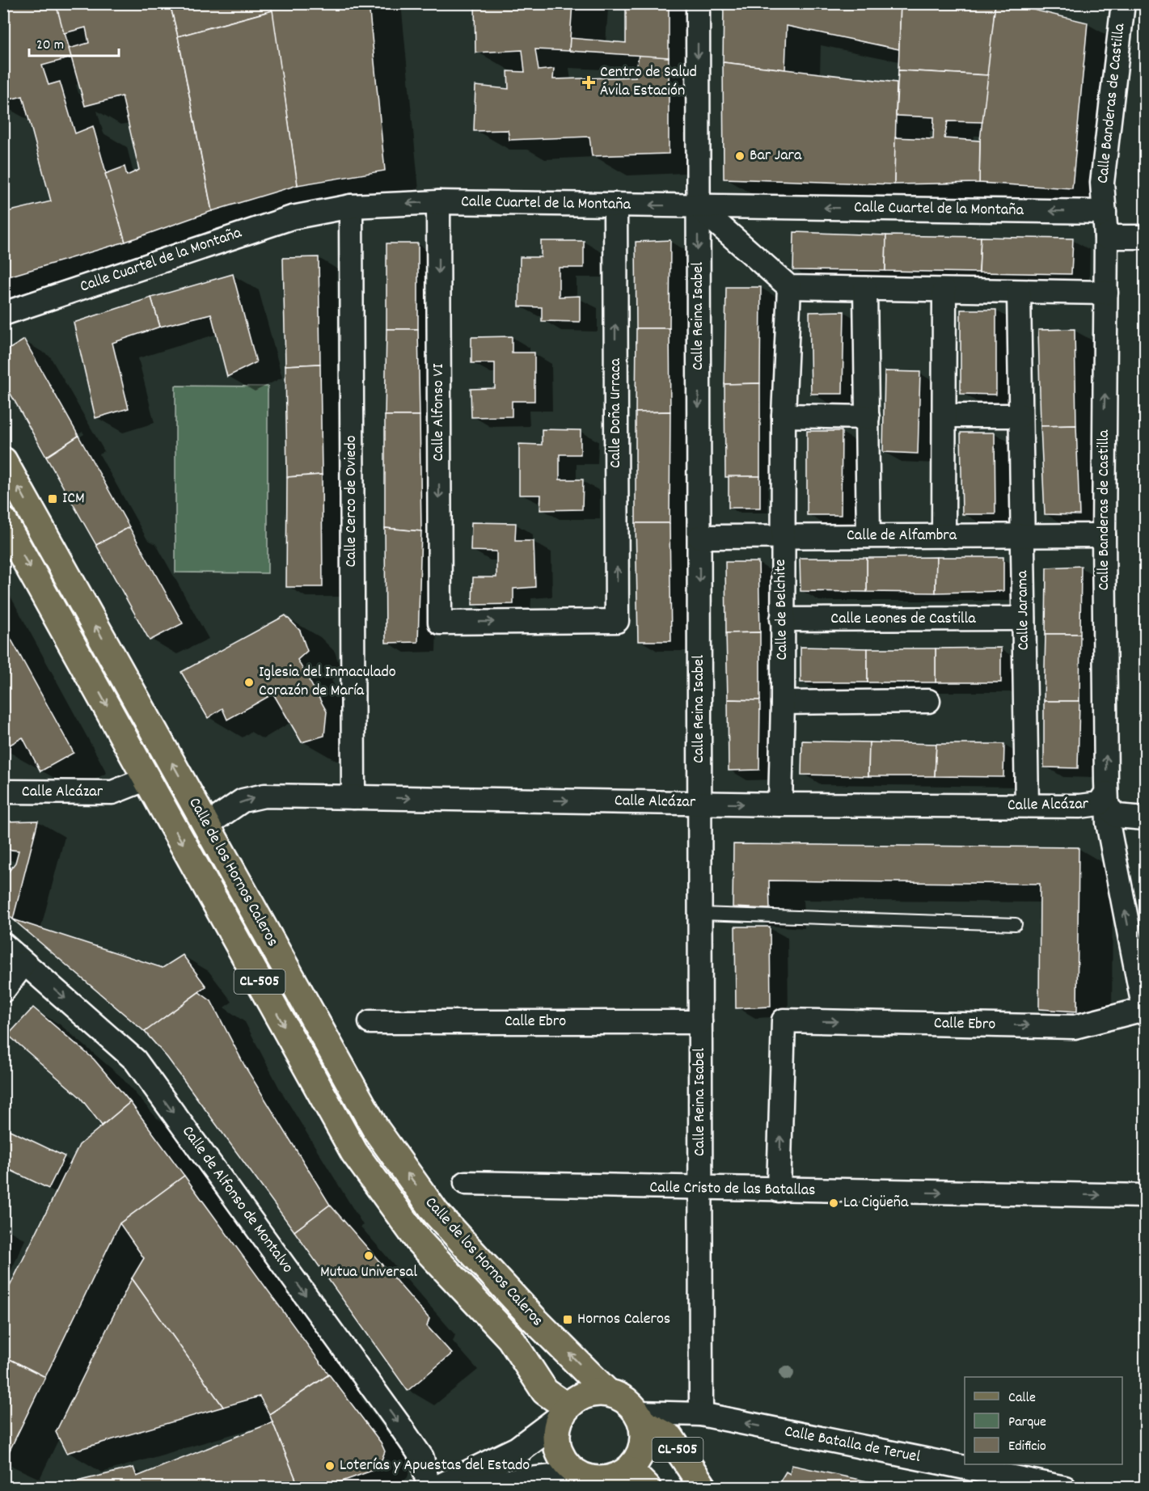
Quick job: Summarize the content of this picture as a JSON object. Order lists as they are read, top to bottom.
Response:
{
  "streets": {
    "main road": ["Calle de los Hornos Caleros", "CL-505"],
    "street": [
      "Calle Banderas de Castilla",
      "Calle Cuartel de la Montaña",
      "Calle Reina Isabel",
      "Calle Alfonso VI",
      "Calle Doña Urraca",
      "Calle Cerco de Oviedo",
      "Calle de Alfambra",
      "Calle de Belchite",
      "Calle Jarama",
      "Calle Leones de Castilla",
      "Calle Alcázar",
      "Calle Ebro",
      "Calle Cristo de las Batallas",
      "Calle de Alfonso de Montalvo",
      "Calle Batalla de Teruel"
    ]
  },
  "crossings": [
    ["Calle Banderas de Castilla", "Calle Cuartel de la Montaña"],
    ["Calle Banderas de Castilla", "Calle de Alfambra"],
    ["Calle Banderas de Castilla", "Calle Alcázar"],
    ["Calle Banderas de Castilla", "Calle Ebro"],
    ["Calle Cuartel de la Montaña", "Calle Reina Isabel"],
    ["Calle Cuartel de la Montaña", "Calle Alfonso VI"],
    ["Calle Cuartel de la Montaña", "Calle Doña Urraca"],
    ["Calle Cuartel de la Montaña", "Calle Cerco de Oviedo"],
    ["Calle Reina Isabel", "Calle de Alfambra"],
    ["Calle Reina Isabel", "Calle Alcázar"],
    ["Calle Reina Isabel", "Calle Ebro"],
    ["Calle Reina Isabel", "Calle Cristo de las Batallas"],
    ["Calle Reina Isabel", "Calle Batalla de Teruel"],
    ["Calle Alfonso VI", "Calle Doña Urraca"],
    ["Calle Cerco de Oviedo", "Calle Alcázar"],
    ["Calle de Alfambra", "Calle de Belchite"],
    ["Calle de Alfambra", "Calle Jarama"],
    ["Calle de Belchite", "Calle Leones de Castilla"],
    ["Calle de Belchite", "Calle Alcázar"],
    ["Calle Jarama", "Calle Leones de Castilla"],
    ["Calle Jarama", "Calle Alcázar"],
    ["Calle Alcázar", "Calle de los Hornos Caleros"],
    ["Calle de los Hornos Caleros", "CL-505"],
    ["Calle de los Hornos Caleros", "Calle Batalla de Teruel"],
    ["CL-505", "Calle Batalla de Teruel"],
    ["Calle Ebro", "Calle Cristo de las Batallas"]
  ],
  "one_way": [
    "Calle Doña Urraca",
    "Calle Alcázar",
    "Calle Cristo de las Batallas",
    "Calle de Alfonso de Montalvo",
    "Calle Batalla de Teruel"
  ],
  "places": {
    "health": ["Centro de Salud Ávila Estación"],
    "other": [
      "Bar Jara",
      "Iglesia del Inmaculado Corazón de María",
      "La Cigüeña",
      "Mutua Universal",
      "Loterías y Apuestas del Estado"
    ],
    "transit": ["ICM", "Hornos Caleros"]
  },
  "legend": ["Calle", "Parque", "Edificio"],
  "scale_bar": "20 m"
}
